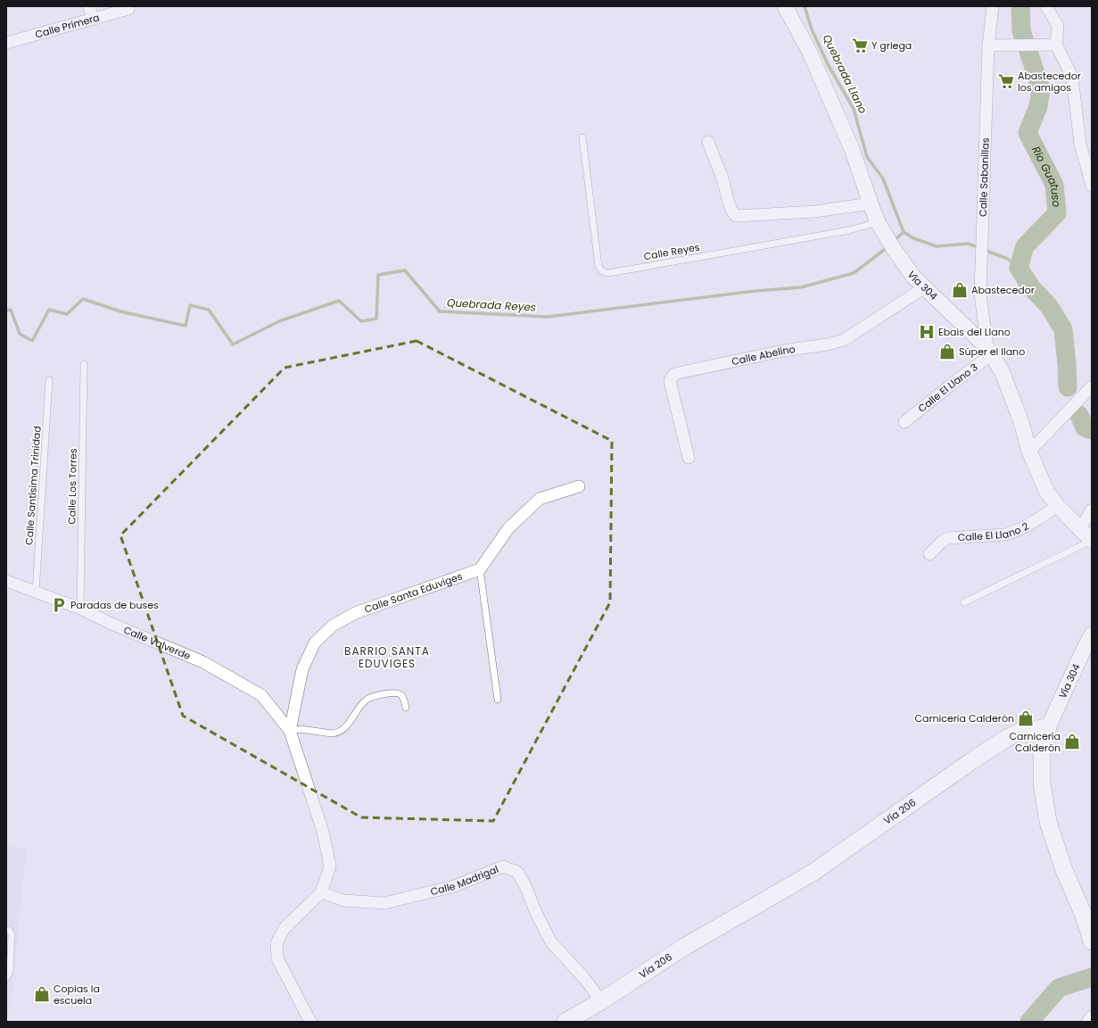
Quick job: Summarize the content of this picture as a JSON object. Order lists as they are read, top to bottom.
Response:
{
  "streets": {
    "main road": ["Vía 206"],
    "street": [
      "Calle Primera",
      "Calle Sabanillas",
      "Vía 304",
      "Calle Abelino",
      "Calle El Llano 3",
      "Calle El Llano 2",
      "Calle Santa Eduviges",
      "Calle Valverde",
      "Calle Madrigal"
    ],
    "lane": ["Calle Reyes", "Calle Santísima Trinidad", "Calle Los Torres"]
  },
  "crossings": [
    ["Calle Sabanillas", "Vía 304"],
    ["Calle Sabanillas", "Calle El Llano 3"],
    ["Calle Reyes", "Vía 304"],
    ["Vía 304", "Calle Abelino"],
    ["Vía 304", "Calle El Llano 3"],
    ["Vía 304", "Calle El Llano 2"],
    ["Vía 304", "Vía 206"],
    ["Calle Santísima Trinidad", "Calle Valverde"],
    ["Calle Los Torres", "Calle Valverde"],
    ["Calle Santa Eduviges", "Calle Valverde"],
    ["Calle Valverde", "Calle Madrigal"],
    ["Vía 206", "Calle Madrigal"]
  ],
  "districts": ["BARRIO SANTA EDUVIGES"],
  "water": ["Quebrada Llano", "Río Guatuso", "Quebrada Reyes"],
  "places": {
    "supermarket": ["Y griega", "Abastecedor los amigos"],
    "shop": [
      "Abastecedor",
      "Súper el llano",
      "Carniceria Calderón",
      "Carnicería Calderón",
      "Copias la escuela"
    ],
    "hospital": ["Ebais del Llano"],
    "parking": ["Paradas de buses"]
  }
}
